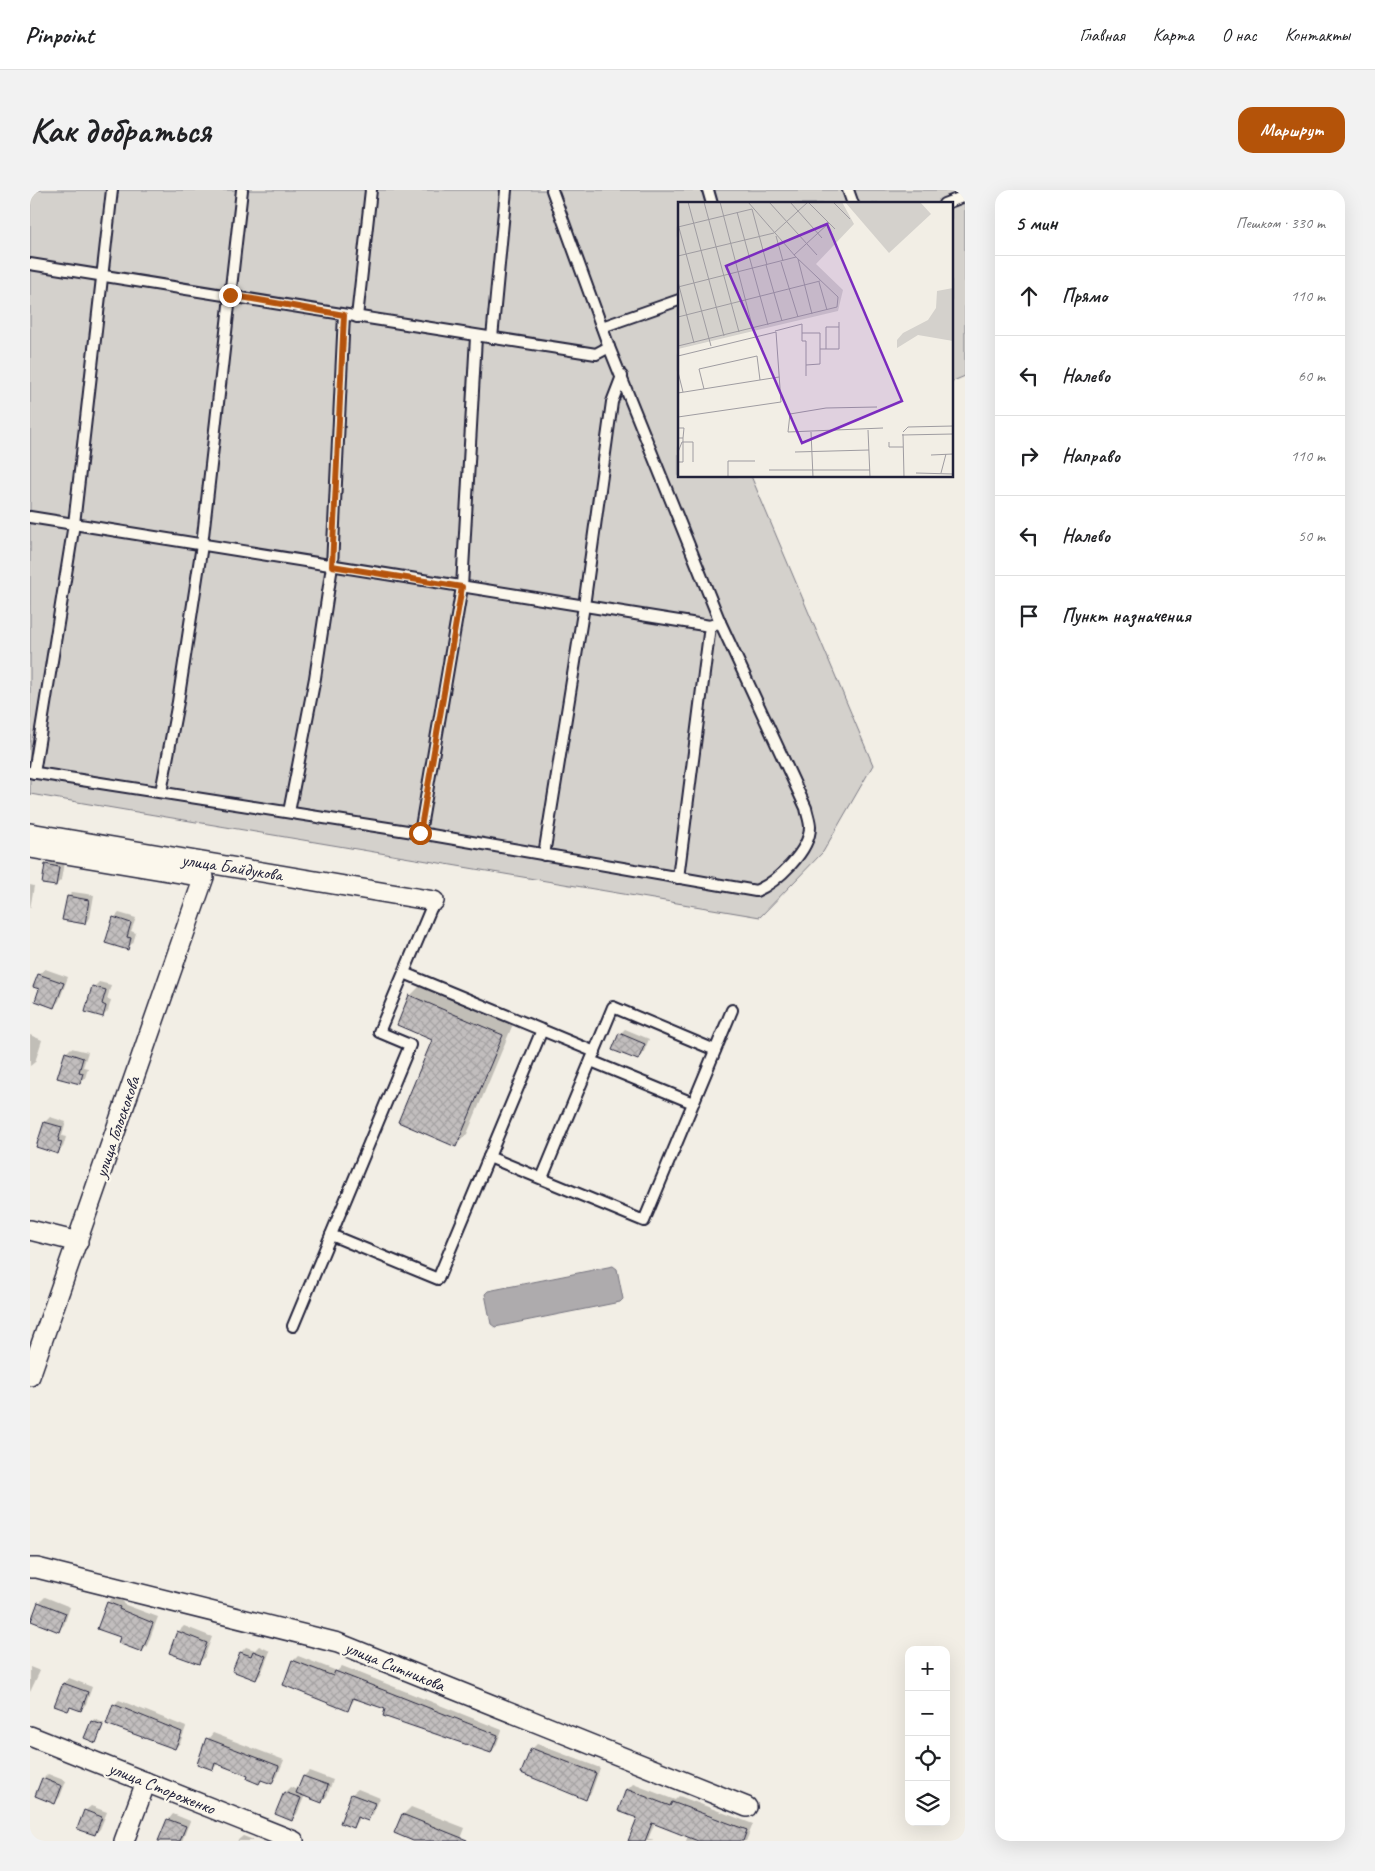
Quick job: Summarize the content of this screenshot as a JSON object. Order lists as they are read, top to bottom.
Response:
{
  "streets": {
    "street": [
      "улица Байдукова",
      "улица Голоскокова",
      "улица Ситникова",
      "улица Стороженко"
    ]
  },
  "crossings": [
    ["улица Байдукова", "улица Голоскокова"]
  ],
  "page": {
    "header": "Pinpoint",
    "nav": [
      "Главная",
      "Карта",
      "О нас",
      "Контакты"
    ],
    "buttons": "Маршрут",
    "title": "Как добраться",
    "heading": ["5 мин", "Пешком · 330 m"],
    "list": [
      ["Прямо", "110 m"],
      ["Налево", "60 m"],
      ["Направо", "110 m"],
      ["Налево", "50 m"],
      "Пункт назначения"
    ],
    "map_buttons": ["+", "−"]
  }
}
